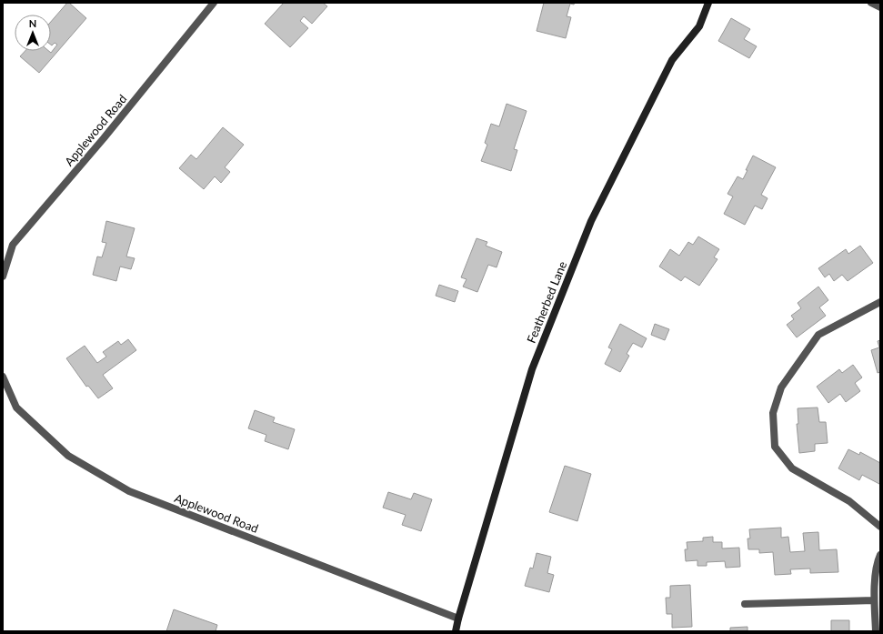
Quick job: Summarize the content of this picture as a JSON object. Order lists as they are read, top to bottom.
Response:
{
  "streets": {
    "street": ["Applewood Road", "Featherbed Lane"]
  },
  "crossings": [
    ["Applewood Road", "Featherbed Lane"]
  ],
  "north": "top"
}
